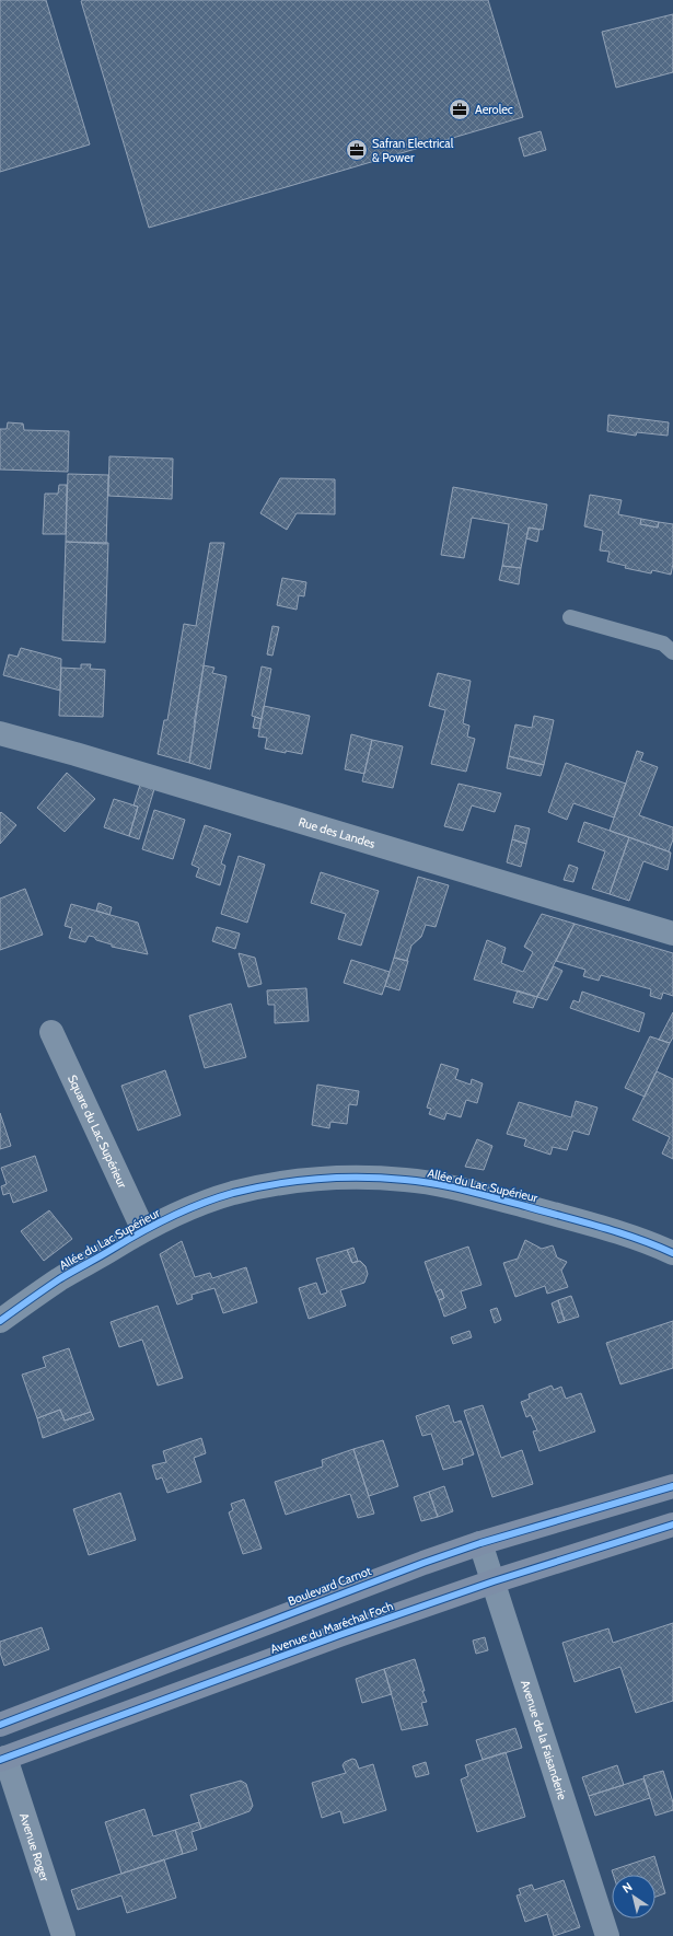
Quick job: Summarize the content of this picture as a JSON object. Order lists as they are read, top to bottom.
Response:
{
  "streets": {
    "main road": ["Boulevard Carnot", "Avenue du Maréchal Foch"],
    "street": [
      "Rue des Landes",
      "Square du Lac Supérieur",
      "Allée du Lac Supérieur",
      "Avenue de la Faisanderie",
      "Avenue Roger"
    ]
  },
  "crossings": [
    ["Square du Lac Supérieur", "Allée du Lac Supérieur"],
    ["Boulevard Carnot", "Avenue de la Faisanderie"],
    ["Avenue du Maréchal Foch", "Avenue de la Faisanderie"],
    ["Avenue du Maréchal Foch", "Avenue Roger"]
  ],
  "places": {
    "office": ["Aerolec", "Safran Electrical & Power"]
  },
  "north": "top left"
}
